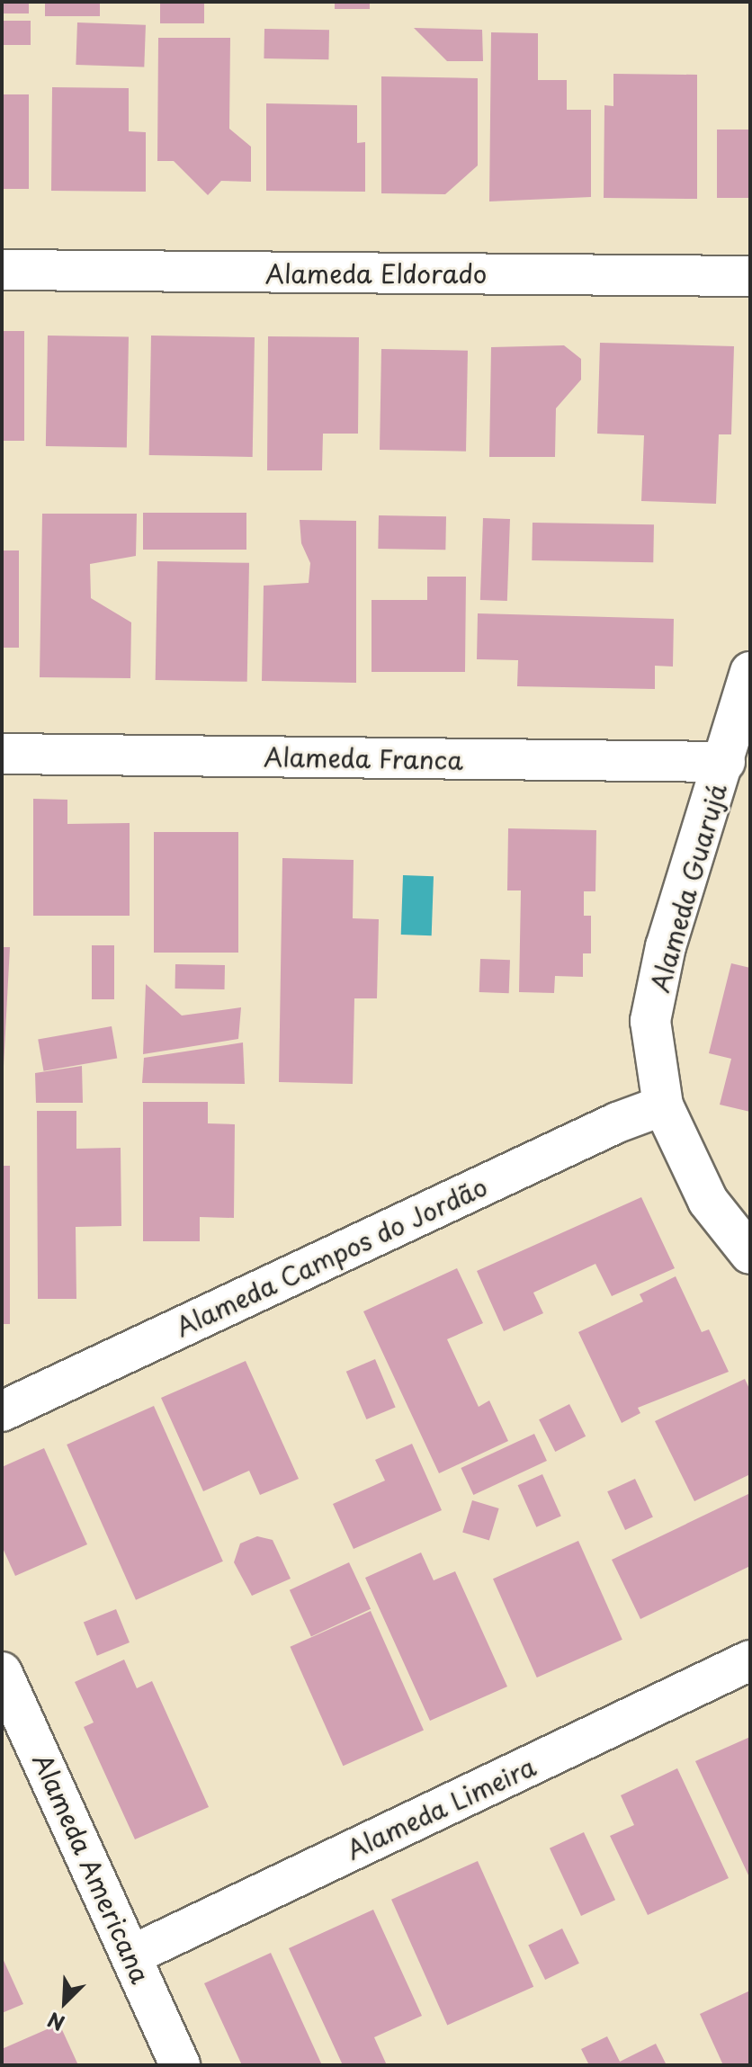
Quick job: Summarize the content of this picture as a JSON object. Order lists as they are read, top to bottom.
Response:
{
  "streets": {
    "street": [
      "Alameda Eldorado",
      "Alameda Franca",
      "Alameda Guarujá",
      "Alameda Campos do Jordão",
      "Alameda Limeira",
      "Alameda Americana"
    ]
  },
  "crossings": [
    ["Alameda Franca", "Alameda Guarujá"],
    ["Alameda Guarujá", "Alameda Campos do Jordão"],
    ["Alameda Limeira", "Alameda Americana"]
  ],
  "north": "bottom left"
}
